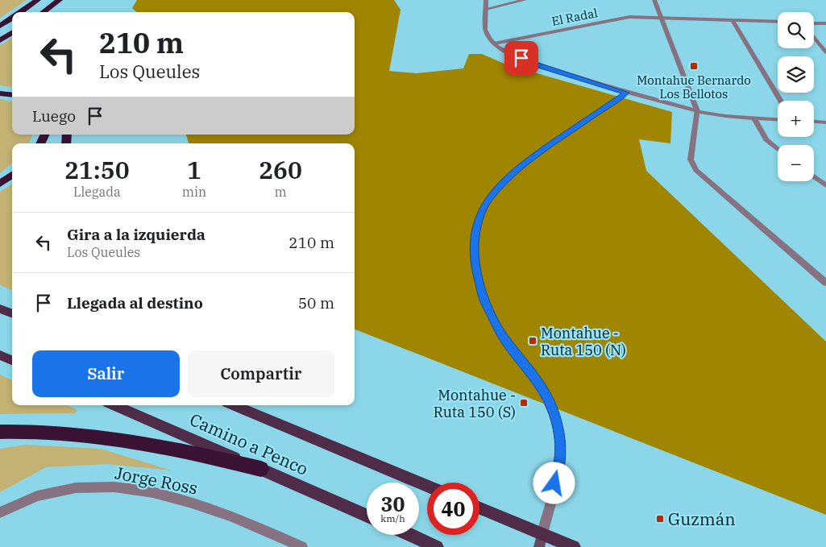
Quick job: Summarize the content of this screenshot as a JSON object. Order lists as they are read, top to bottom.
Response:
{
  "streets": {
    "main road": ["Camino a Penco"],
    "street": ["El Radal", "Jorge Ross"]
  },
  "places": {
    "transit": [
      "Montahue Bernardo Los Bellotos",
      "Montahue - Ruta 150 (N)",
      "Montahue - Ruta 150 (S)",
      "Guzmán"
    ]
  },
  "page": {
    "map_buttons": ["+", "−"],
    "turn": ["210 m", "Los Queules"],
    "then": "Luego",
    "eta": [
      "21:50",
      "Llegada",
      "1",
      "min",
      "260",
      "m"
    ],
    "list": [
      {
        "name": "Gira a la izquierda",
        "note": "Los Queules",
        "value": "210 m"
      },
      {
        "name": "Llegada al destino",
        "value": "50 m"
      }
    ],
    "buttons": ["Salir", "Compartir"],
    "speed": "30 km/h",
    "limit": "40"
  }
}
